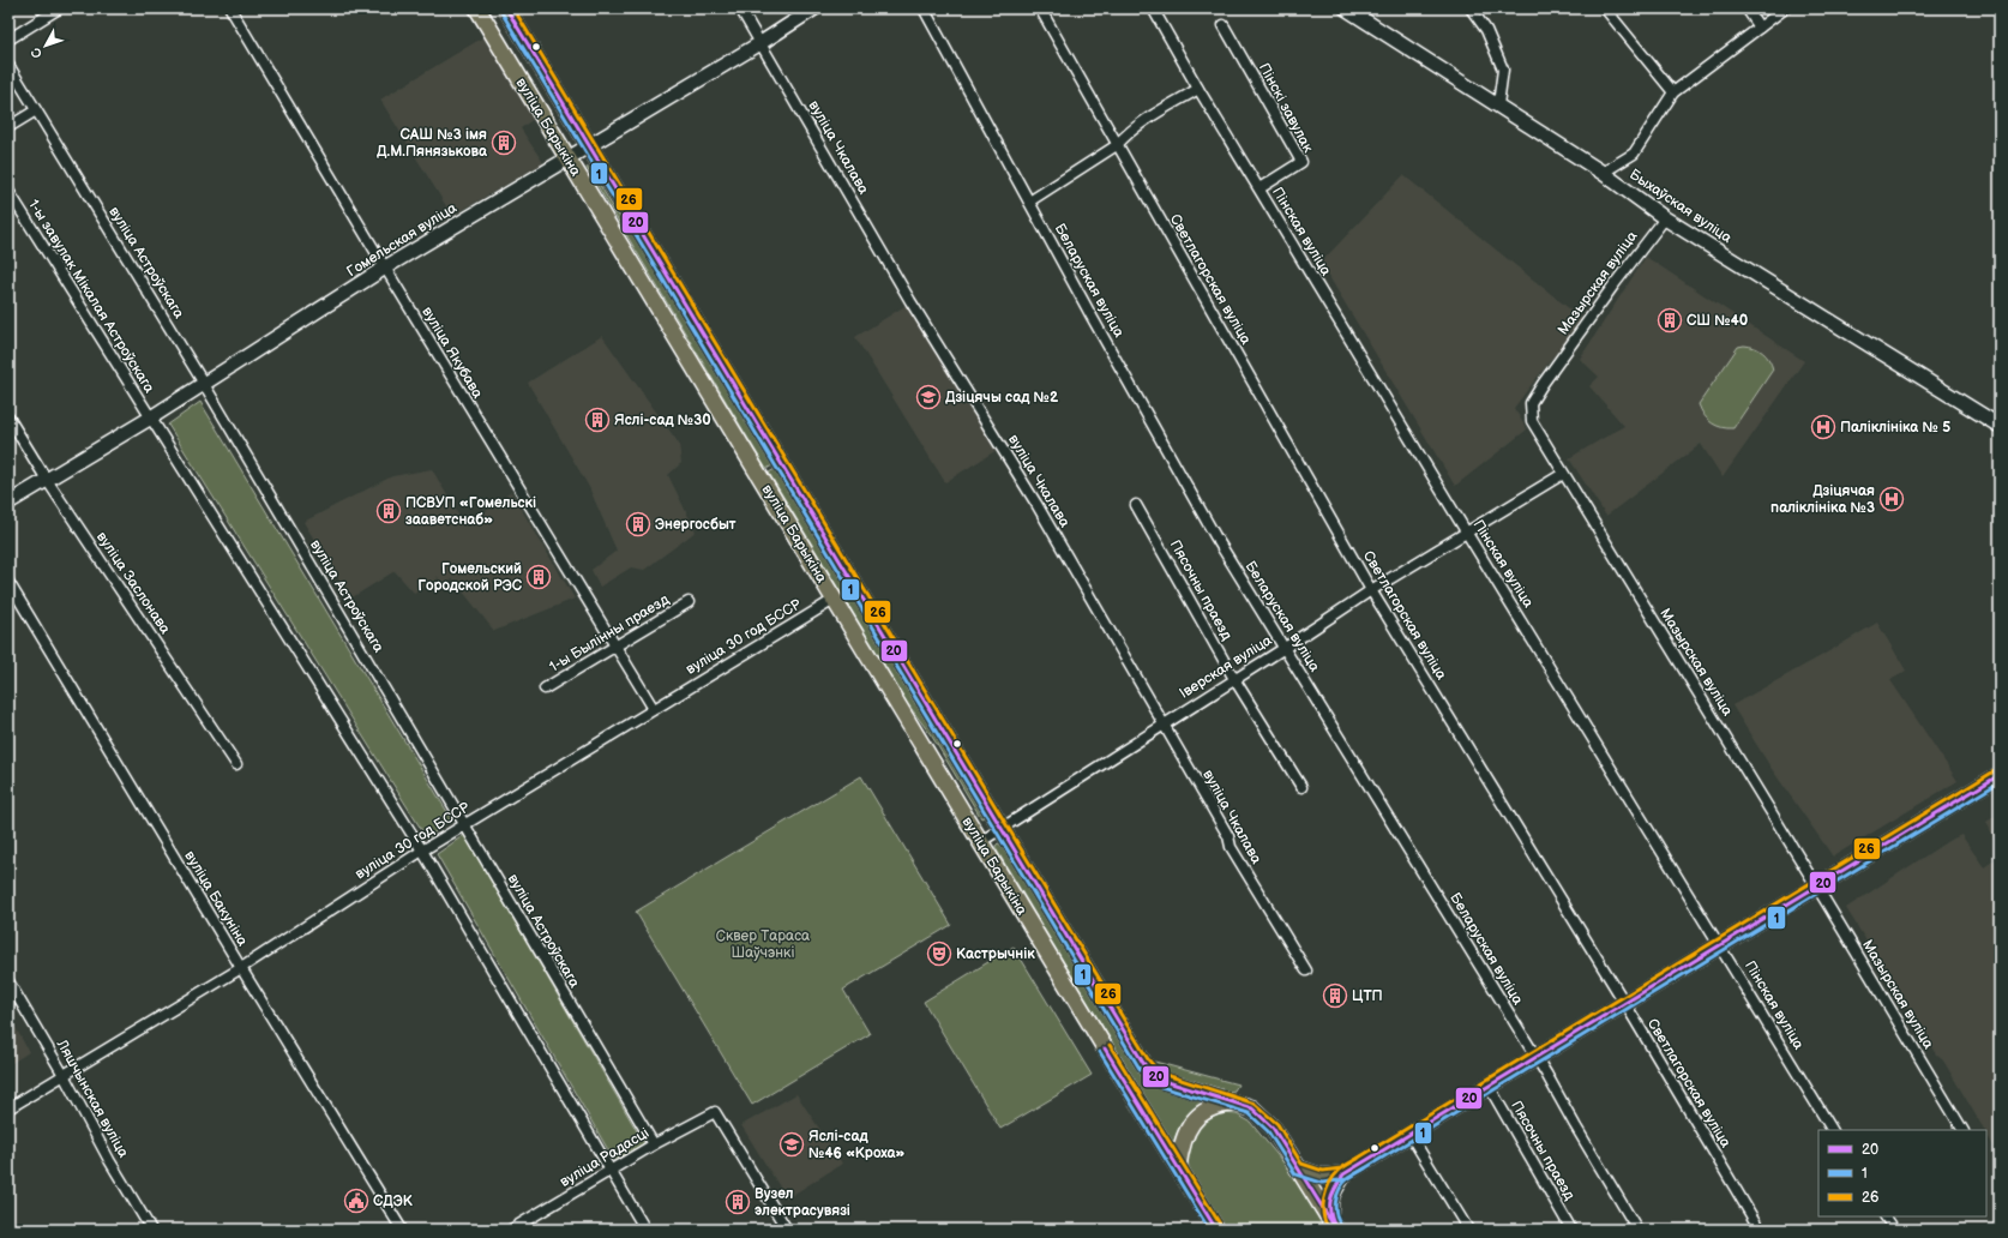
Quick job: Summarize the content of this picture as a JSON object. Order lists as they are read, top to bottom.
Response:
{
  "streets": {
    "main road": ["вуліца Барыкіна", "Быхаўская вуліца", "Гомельская вуліца"],
    "street": [
      "Пінскі завулак",
      "вуліца Чкалава",
      "Пінская вуліца",
      "вуліца Астроўскага",
      "Светлагорская вуліца",
      "Беларуская вуліца",
      "Мазырская вуліца",
      "1-ы завулак Мікалая Астроўскага",
      "вуліца Якубава",
      "вуліца Заслонава",
      "Пясочны праезд",
      "1-ы Былінны праезд",
      "вуліца 30 год БССР",
      "Іверская вуліца",
      "вуліца Бакуніна",
      "Ляшчынская вуліца",
      "вуліца Радасці"
    ]
  },
  "crossings": [
    ["Пінскі завулак", "Пінская вуліца"],
    ["вуліца Барыкіна", "Гомельская вуліца"],
    ["вуліца Барыкіна", "вуліца 30 год БССР"],
    ["вуліца Барыкіна", "Іверская вуліца"],
    ["вуліца Чкалава", "Гомельская вуліца"],
    ["вуліца Чкалава", "Іверская вуліца"],
    ["Быхаўская вуліца", "Мазырская вуліца"],
    ["Пінская вуліца", "Іверская вуліца"],
    ["Гомельская вуліца", "вуліца Астроўскага"],
    ["Гомельская вуліца", "1-ы завулак Мікалая Астроўскага"],
    ["Гомельская вуліца", "вуліца Якубава"],
    ["Гомельская вуліца", "вуліца Заслонава"],
    ["вуліца Астроўскага", "вуліца 30 год БССР"],
    ["вуліца Астроўскага", "вуліца Радасці"],
    ["Светлагорская вуліца", "Іверская вуліца"],
    ["Беларуская вуліца", "Іверская вуліца"],
    ["Мазырская вуліца", "Іверская вуліца"],
    ["вуліца Якубава", "1-ы Былінны праезд"],
    ["вуліца Якубава", "вуліца 30 год БССР"],
    ["Пясочны праезд", "Іверская вуліца"],
    ["вуліца 30 год БССР", "вуліца Бакуніна"],
    ["вуліца 30 год БССР", "Ляшчынская вуліца"]
  ],
  "parks": ["Сквер Тараса Шаўчэнкі"],
  "places": {
    "building": [
      "САШ №3 імя Д.М.Пянязькова",
      "СШ №40",
      "Яслі-сад №30",
      "ПСВУП «Гомельскі зааветснаб»",
      "Энергосбыт",
      "Гомельский Городской РЭС",
      "ЦТП",
      "Вузел электрасувязі"
    ],
    "school or university": ["Дзіцячы сад №2", "Яслі-сад №46 «Кроха»"],
    "hospital": ["Паліклініка № 5", "Дзіцячая паліклініка №3"],
    "theatre": ["Кастрычнік"],
    "public building": ["СДЭК"]
  },
  "lines": ["transit line 20", "transit line 26", "transit line 1"],
  "legend": ["20", "1", "26"],
  "north": "bottom left"
}
